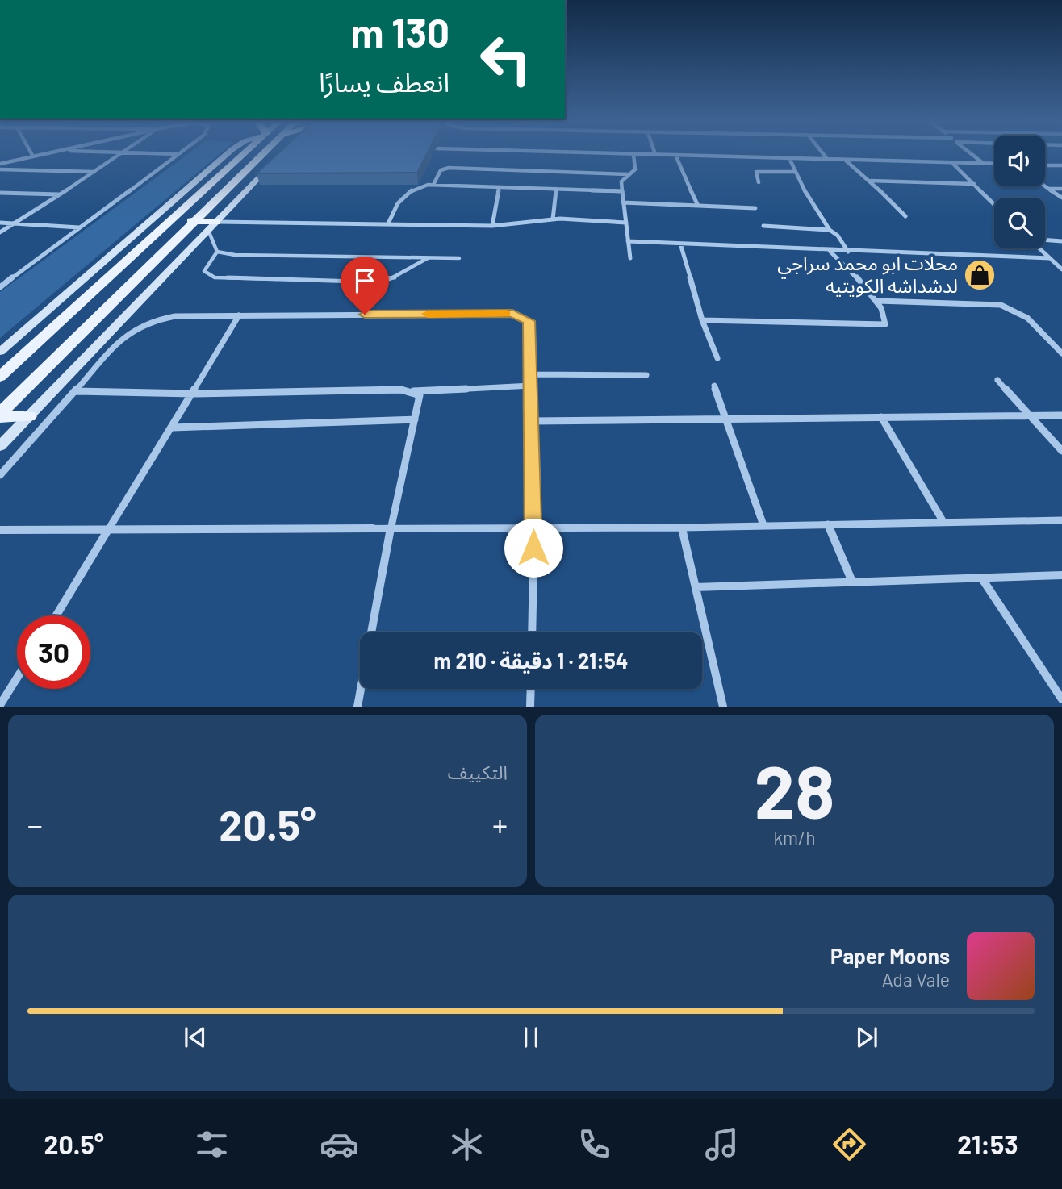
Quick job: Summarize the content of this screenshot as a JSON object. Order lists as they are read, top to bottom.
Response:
{
  "places": {
    "shop": ["محلات ابو محمد سراجي لدشداشه الكويتيه"]
  },
  "page": {
    "turn": ["130 m", "انعطف يسارًا"],
    "limit": "30",
    "trip": "21:54 · 1 دقيقة · 210 m",
    "tile": [
      ["28", "km/h"],
      "التكييف"
    ],
    "heat": ["−", "20.5°", "+"],
    "song": ["Paper Moons", "Ada Vale"],
    "tabs": ["21:53", "20.5°"]
  }
}
